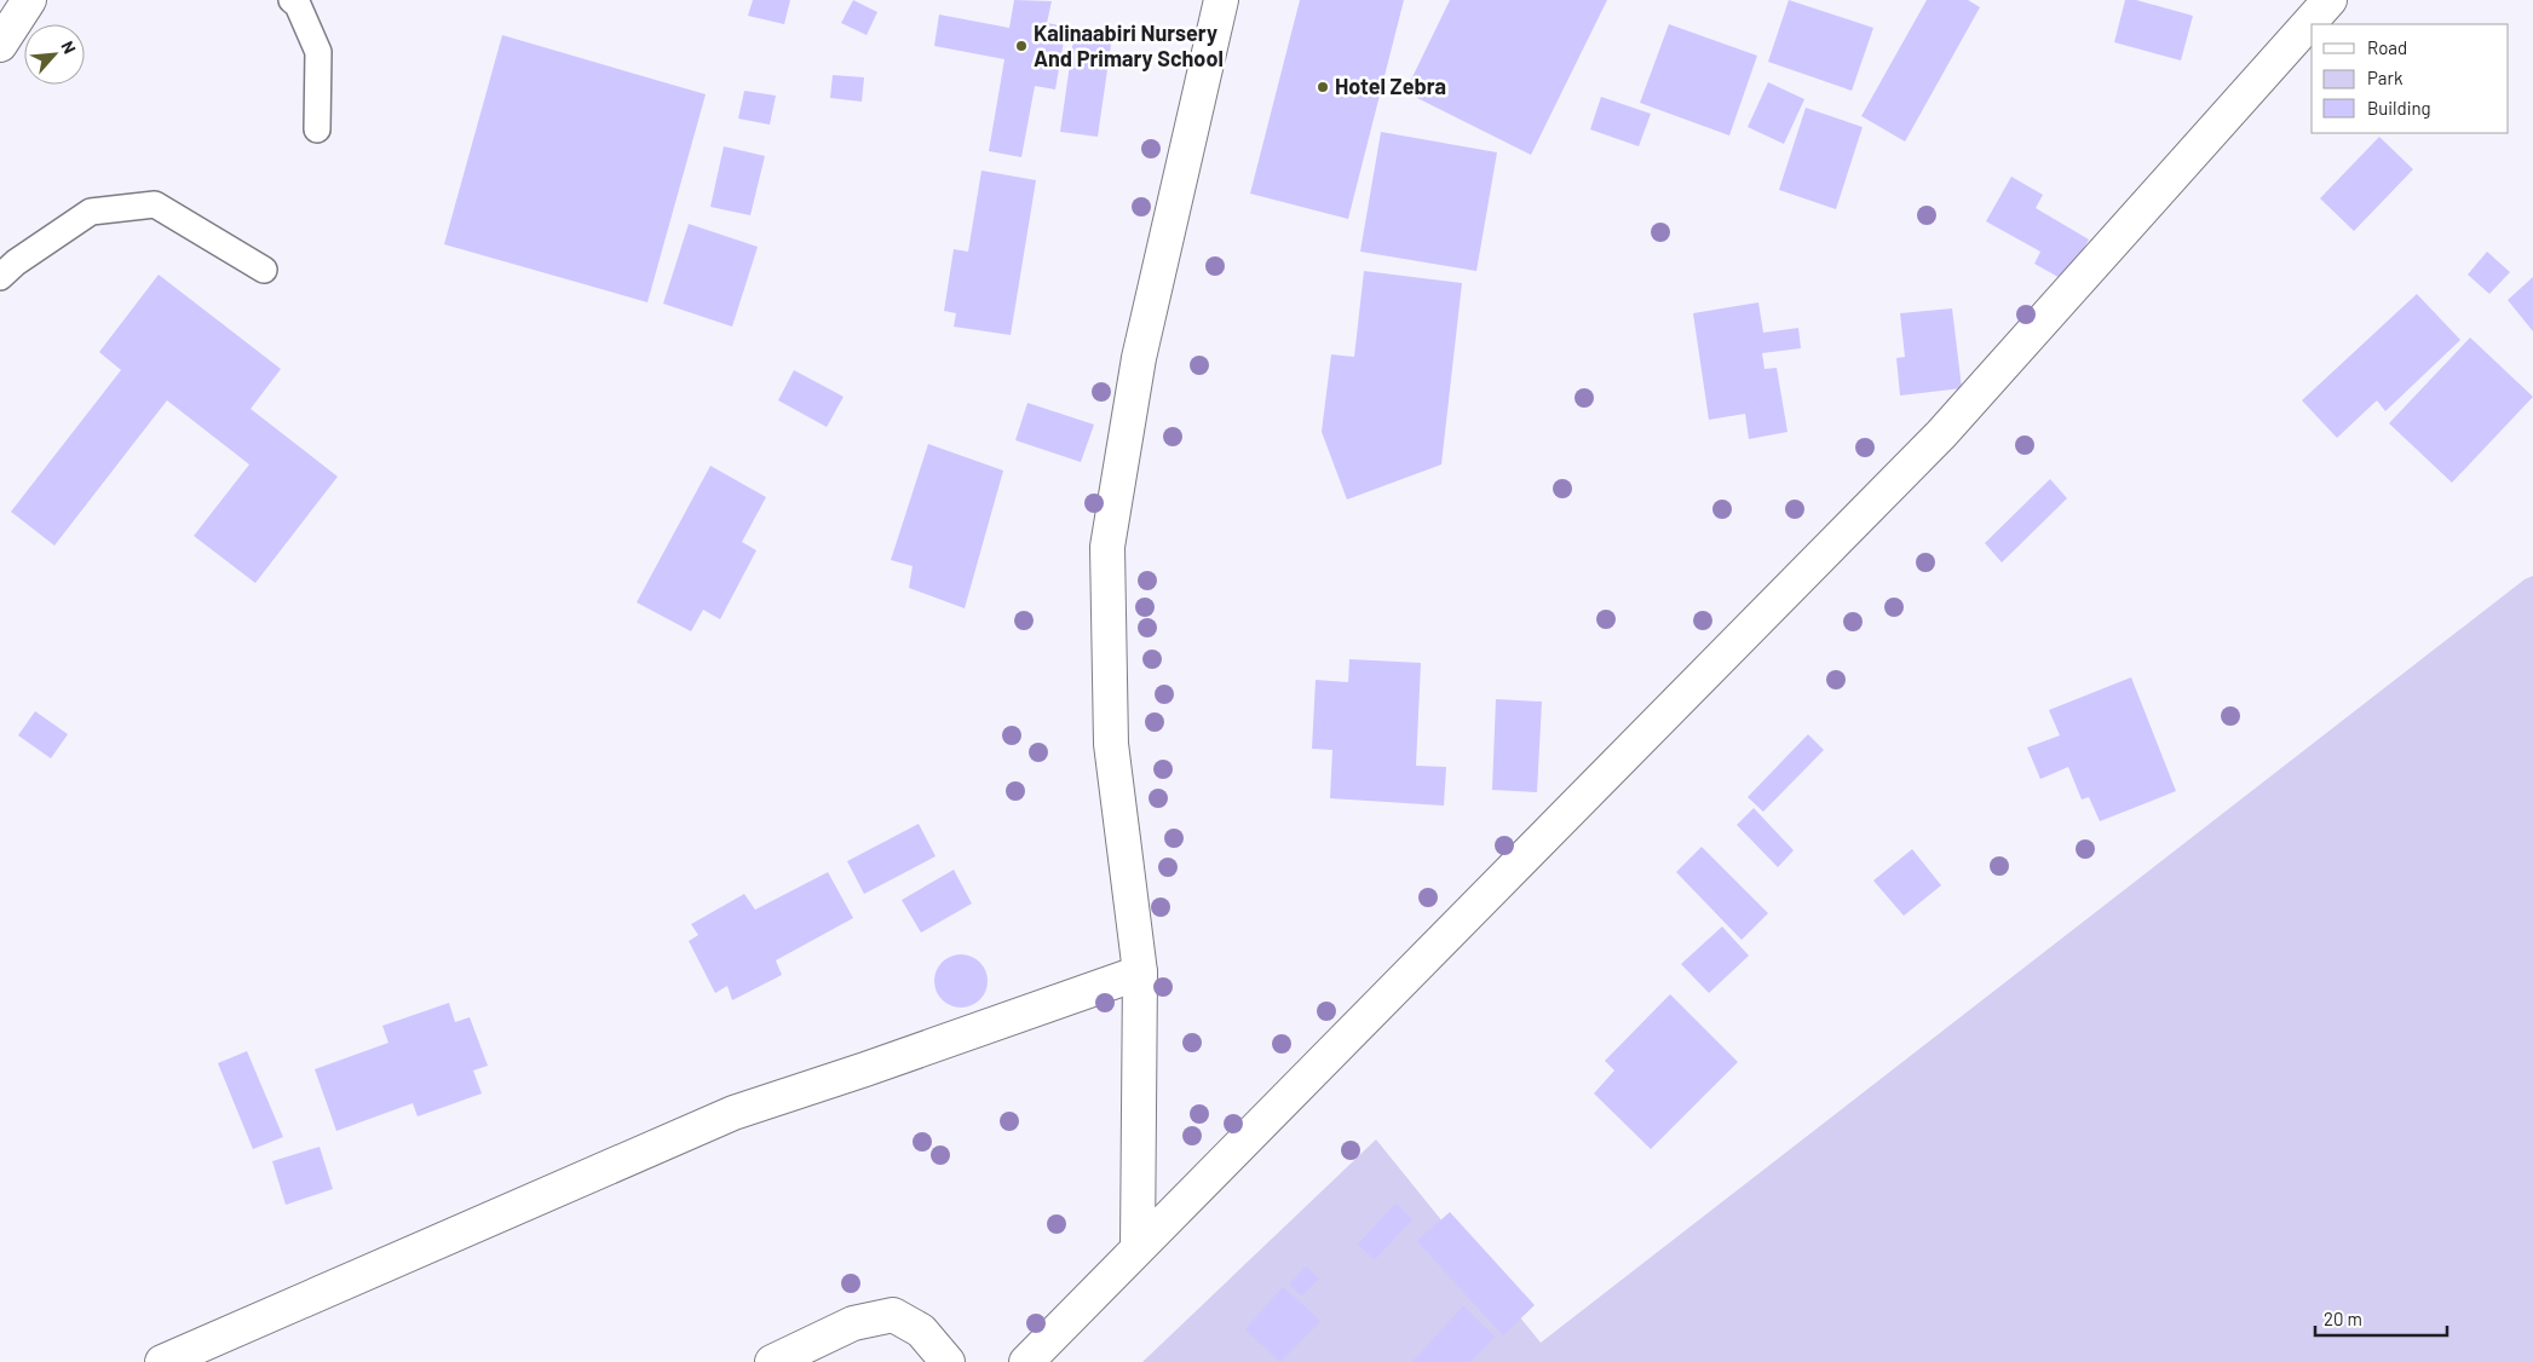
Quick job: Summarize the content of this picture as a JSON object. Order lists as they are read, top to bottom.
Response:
{
  "places": ["Kalinaabiri Nursery And Primary School", "Hotel Zebra"],
  "legend": ["Road", "Park", "Building"],
  "scale_bar": "20 m",
  "north": "top right"
}
